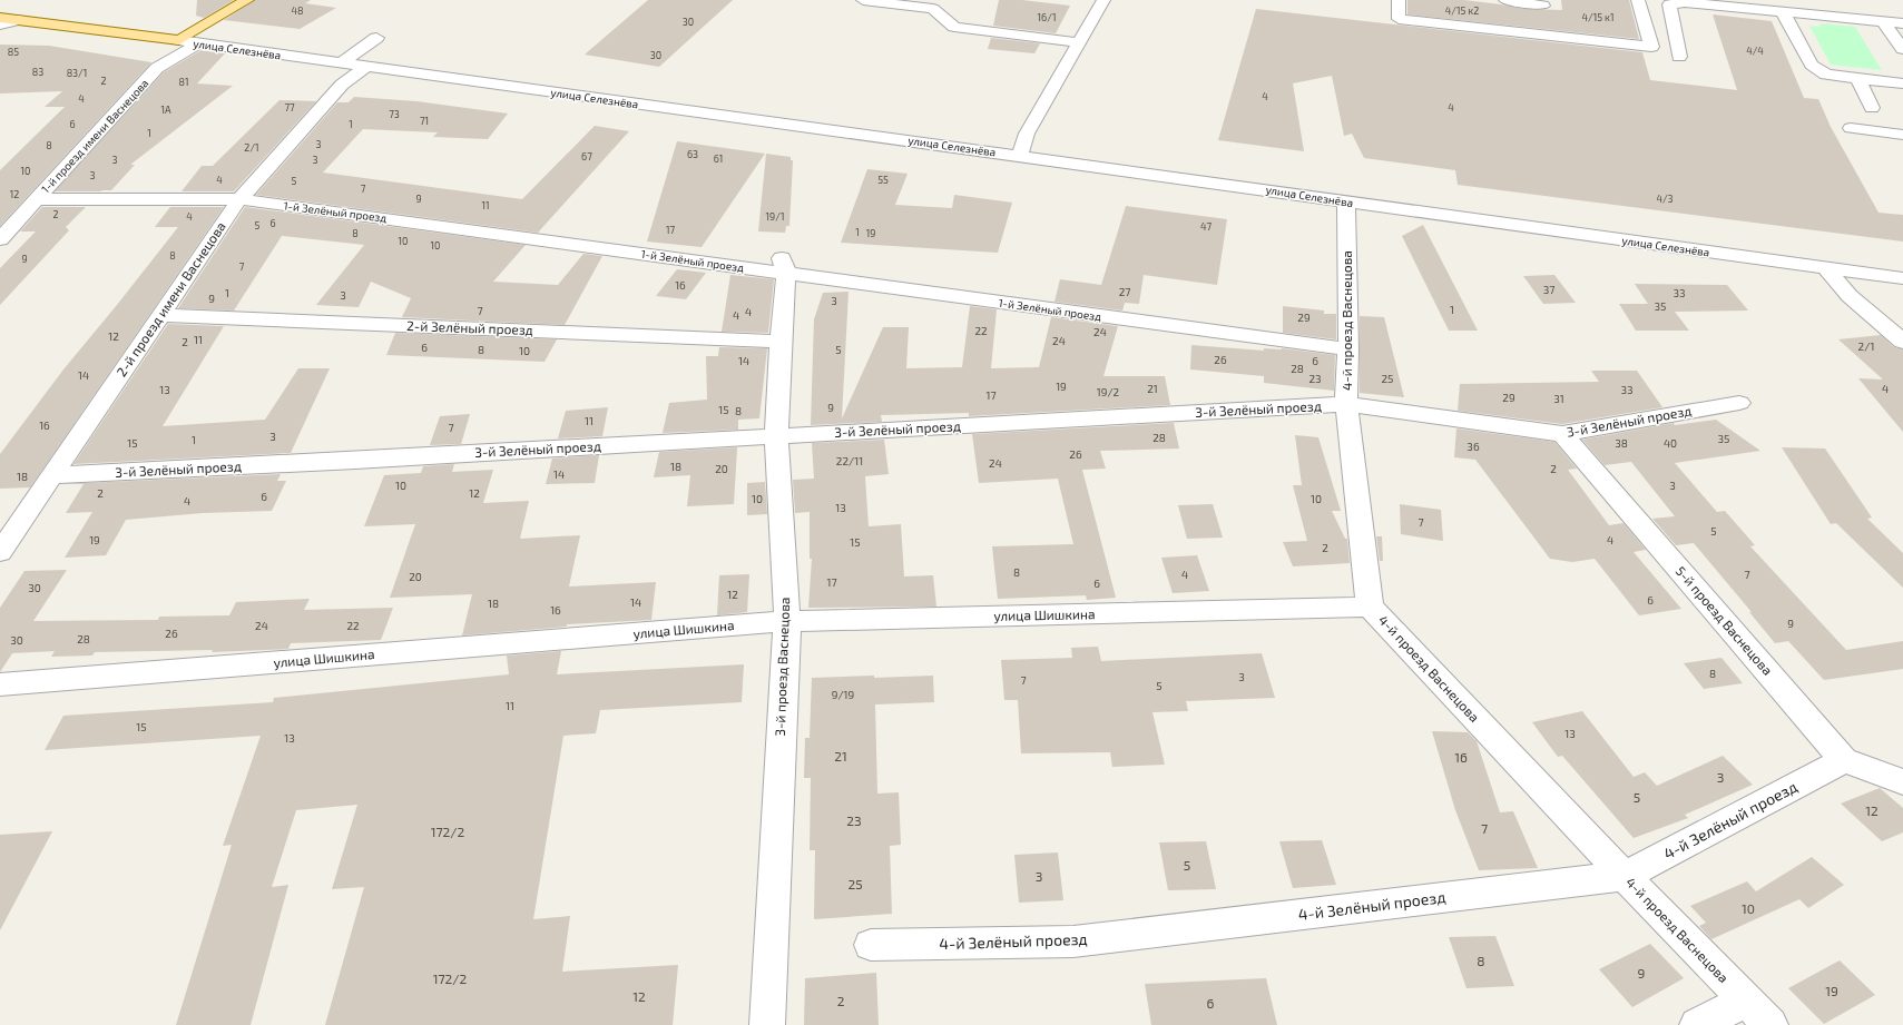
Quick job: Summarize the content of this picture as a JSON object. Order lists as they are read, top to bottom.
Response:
{
  "streets": {
    "main road": ["улица Селезнёва"],
    "street": [
      "1-й проезд имени Васнецова",
      "1-й Зелёный проезд",
      "2-й проезд имени Васнецова",
      "4-й проезд Васнецова",
      "2-й Зелёный проезд",
      "3-й Зелёный проезд",
      "улица Шишкина",
      "5-й проезд Васнецова",
      "3-й проезд Васнецова",
      "4-й Зелёный проезд"
    ]
  },
  "crossings": [
    ["улица Селезнёва", "1-й проезд имени Васнецова"],
    ["улица Селезнёва", "2-й проезд имени Васнецова"],
    ["улица Селезнёва", "4-й проезд Васнецова"],
    ["1-й проезд имени Васнецова", "1-й Зелёный проезд"],
    ["1-й Зелёный проезд", "2-й проезд имени Васнецова"],
    ["1-й Зелёный проезд", "4-й проезд Васнецова"],
    ["1-й Зелёный проезд", "3-й проезд Васнецова"],
    ["2-й проезд имени Васнецова", "2-й Зелёный проезд"],
    ["2-й проезд имени Васнецова", "3-й Зелёный проезд"],
    ["4-й проезд Васнецова", "3-й Зелёный проезд"],
    ["4-й проезд Васнецова", "улица Шишкина"],
    ["4-й проезд Васнецова", "4-й Зелёный проезд"],
    ["2-й Зелёный проезд", "3-й проезд Васнецова"],
    ["3-й Зелёный проезд", "5-й проезд Васнецова"],
    ["3-й Зелёный проезд", "3-й проезд Васнецова"],
    ["улица Шишкина", "3-й проезд Васнецова"],
    ["5-й проезд Васнецова", "4-й Зелёный проезд"]
  ],
  "house_numbers": [
    "48",
    "4/15 к2",
    "16/1",
    "4/15 к1",
    "30",
    "4/4",
    "85",
    "30",
    "83",
    "83/1",
    "2",
    "81",
    "4",
    "4",
    "77",
    "4",
    "1А",
    "73",
    "71",
    "6",
    "1",
    "1",
    "3",
    "8",
    "2/1",
    "63",
    "67",
    "61",
    "3",
    "3",
    "10",
    "3",
    "4",
    "55",
    "5",
    "7",
    "12",
    "9",
    "4/3",
    "11",
    "2",
    "4",
    "19/1",
    "6",
    "5",
    "47",
    "17",
    "1",
    "8",
    "19",
    "10",
    "10",
    "8",
    "9",
    "7",
    "16",
    "37",
    "27",
    "1",
    "33",
    "3",
    "9",
    "3",
    "35",
    "1",
    "7",
    "4",
    "4",
    "29",
    "22",
    "24",
    "12",
    "11",
    "24",
    "2",
    "2/1",
    "6",
    "8",
    "5",
    "10",
    "26",
    "14",
    "6",
    "28",
    "14",
    "23",
    "25",
    "19",
    "21",
    "4",
    "13",
    "33",
    "19/2",
    "17",
    "29",
    "31",
    "9",
    "15",
    "8",
    "11",
    "16",
    "7",
    "3",
    "28",
    "35",
    "1",
    "15",
    "38",
    "40",
    "36",
    "26",
    "22/11",
    "24",
    "18",
    "20",
    "2",
    "14",
    "18",
    "10",
    "3",
    "2",
    "12",
    "6",
    "10",
    "10",
    "4",
    "13",
    "7",
    "5",
    "19",
    "4",
    "15",
    "2",
    "8",
    "4",
    "7",
    "20",
    "17",
    "6",
    "30",
    "12",
    "6",
    "14",
    "18",
    "16",
    "9",
    "24",
    "22",
    "26",
    "28",
    "30",
    "8",
    "3",
    "7",
    "5",
    "9/19",
    "11",
    "15",
    "13",
    "13",
    "21",
    "16",
    "3",
    "5",
    "12",
    "23",
    "7",
    "172/2",
    "5",
    "3",
    "25",
    "10",
    "8",
    "9",
    "172/2",
    "19",
    "12",
    "2",
    "6"
  ]
}
